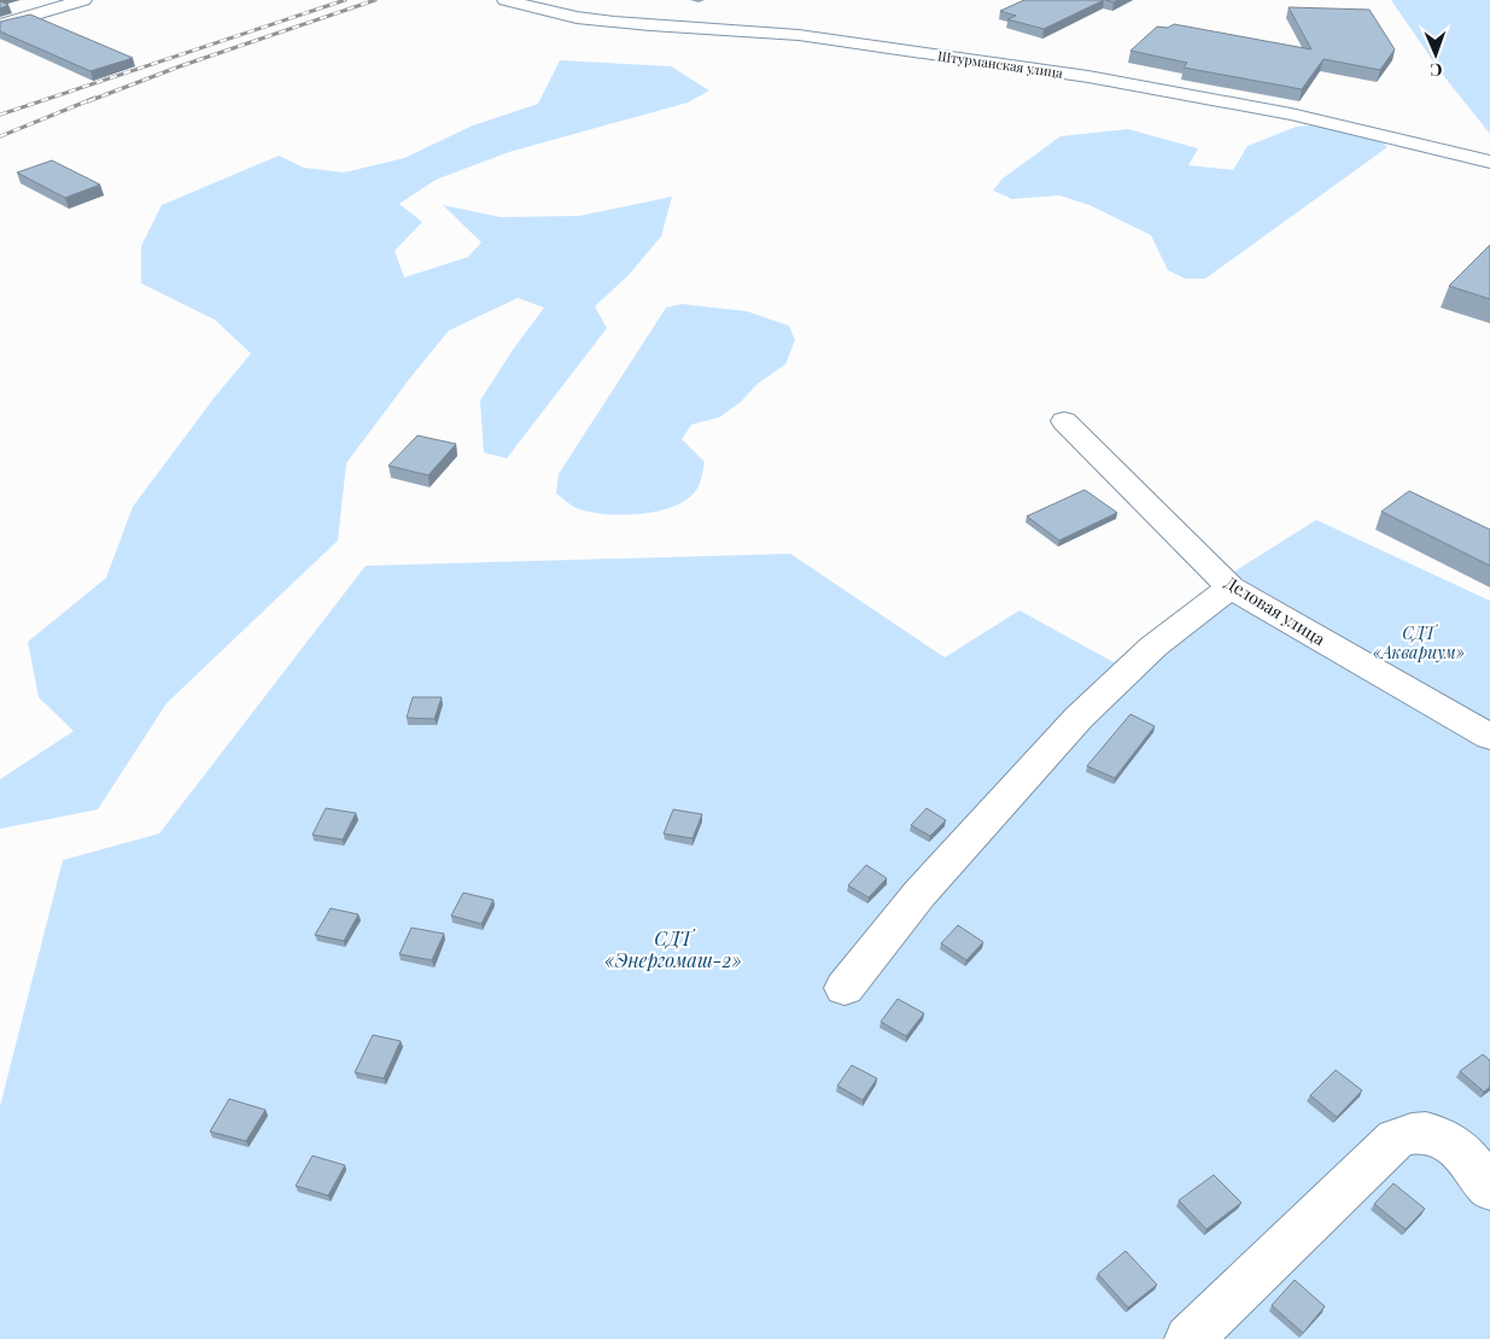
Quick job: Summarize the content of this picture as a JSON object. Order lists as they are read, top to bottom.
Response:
{
  "streets": {
    "street": ["Штурманская улица", "Деловая улица"]
  },
  "parks": ["СДТ «Аквариум»", "СДТ «Энергомаш-2»"],
  "north": "bottom"
}
